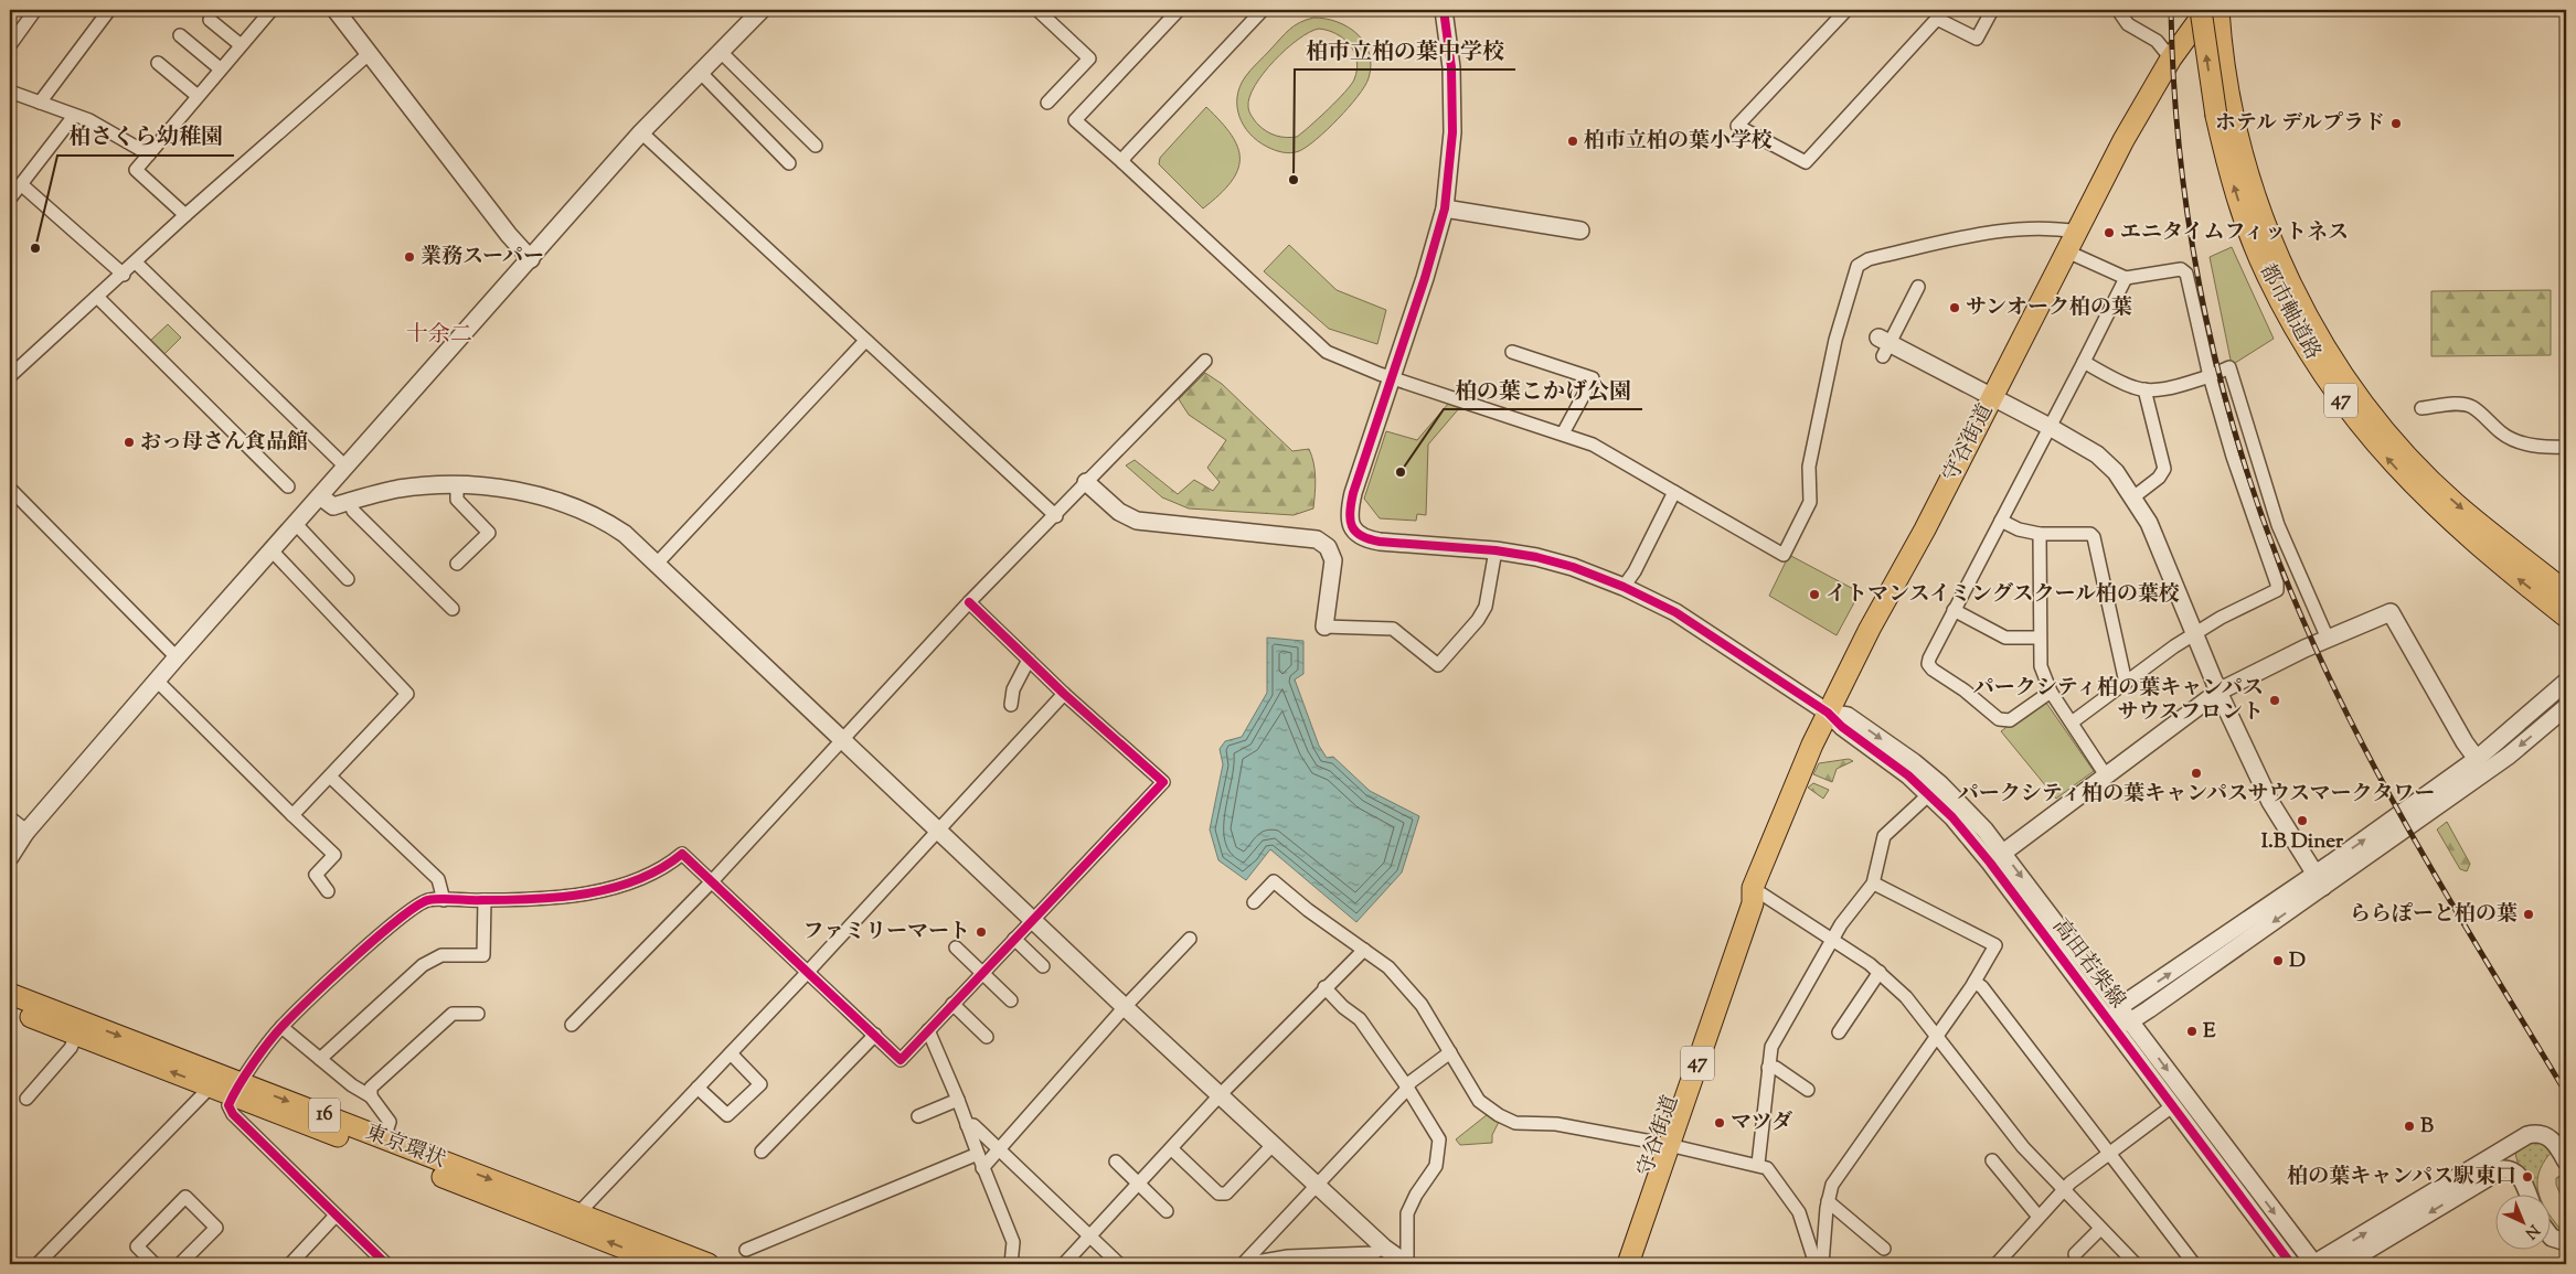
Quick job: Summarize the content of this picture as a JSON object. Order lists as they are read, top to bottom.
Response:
{
  "streets": {
    "main road": [
      "都市軸道路",
      "47",
      "守谷街道",
      "16",
      "東京環状"
    ],
    "street": ["高田若柴線"]
  },
  "crossings": [
    ["守谷街道", "高田若柴線"]
  ],
  "districts": ["十余二"],
  "places": [
    "ホテル デルプラド",
    "柏市立柏の葉小学校",
    "柏市立柏の葉中学校",
    "エニタイムフィットネス",
    "柏さくら幼稚園",
    "業務スーパー",
    "サンオーク柏の葉",
    "おっ母さん食品館",
    "柏の葉こかげ公園",
    "イトマンスイミングスクール柏の葉校",
    "パークシティ柏の葉キャンパス サウスフロント",
    "パークシティ柏の葉キャンパスサウスマークタワー",
    "I.B Diner",
    "ららぽーと柏の葉",
    "ファミリーマート",
    "D",
    "E",
    "マツダ",
    "B",
    "柏の葉キャンパス駅東口"
  ],
  "north": "bottom right"
}
